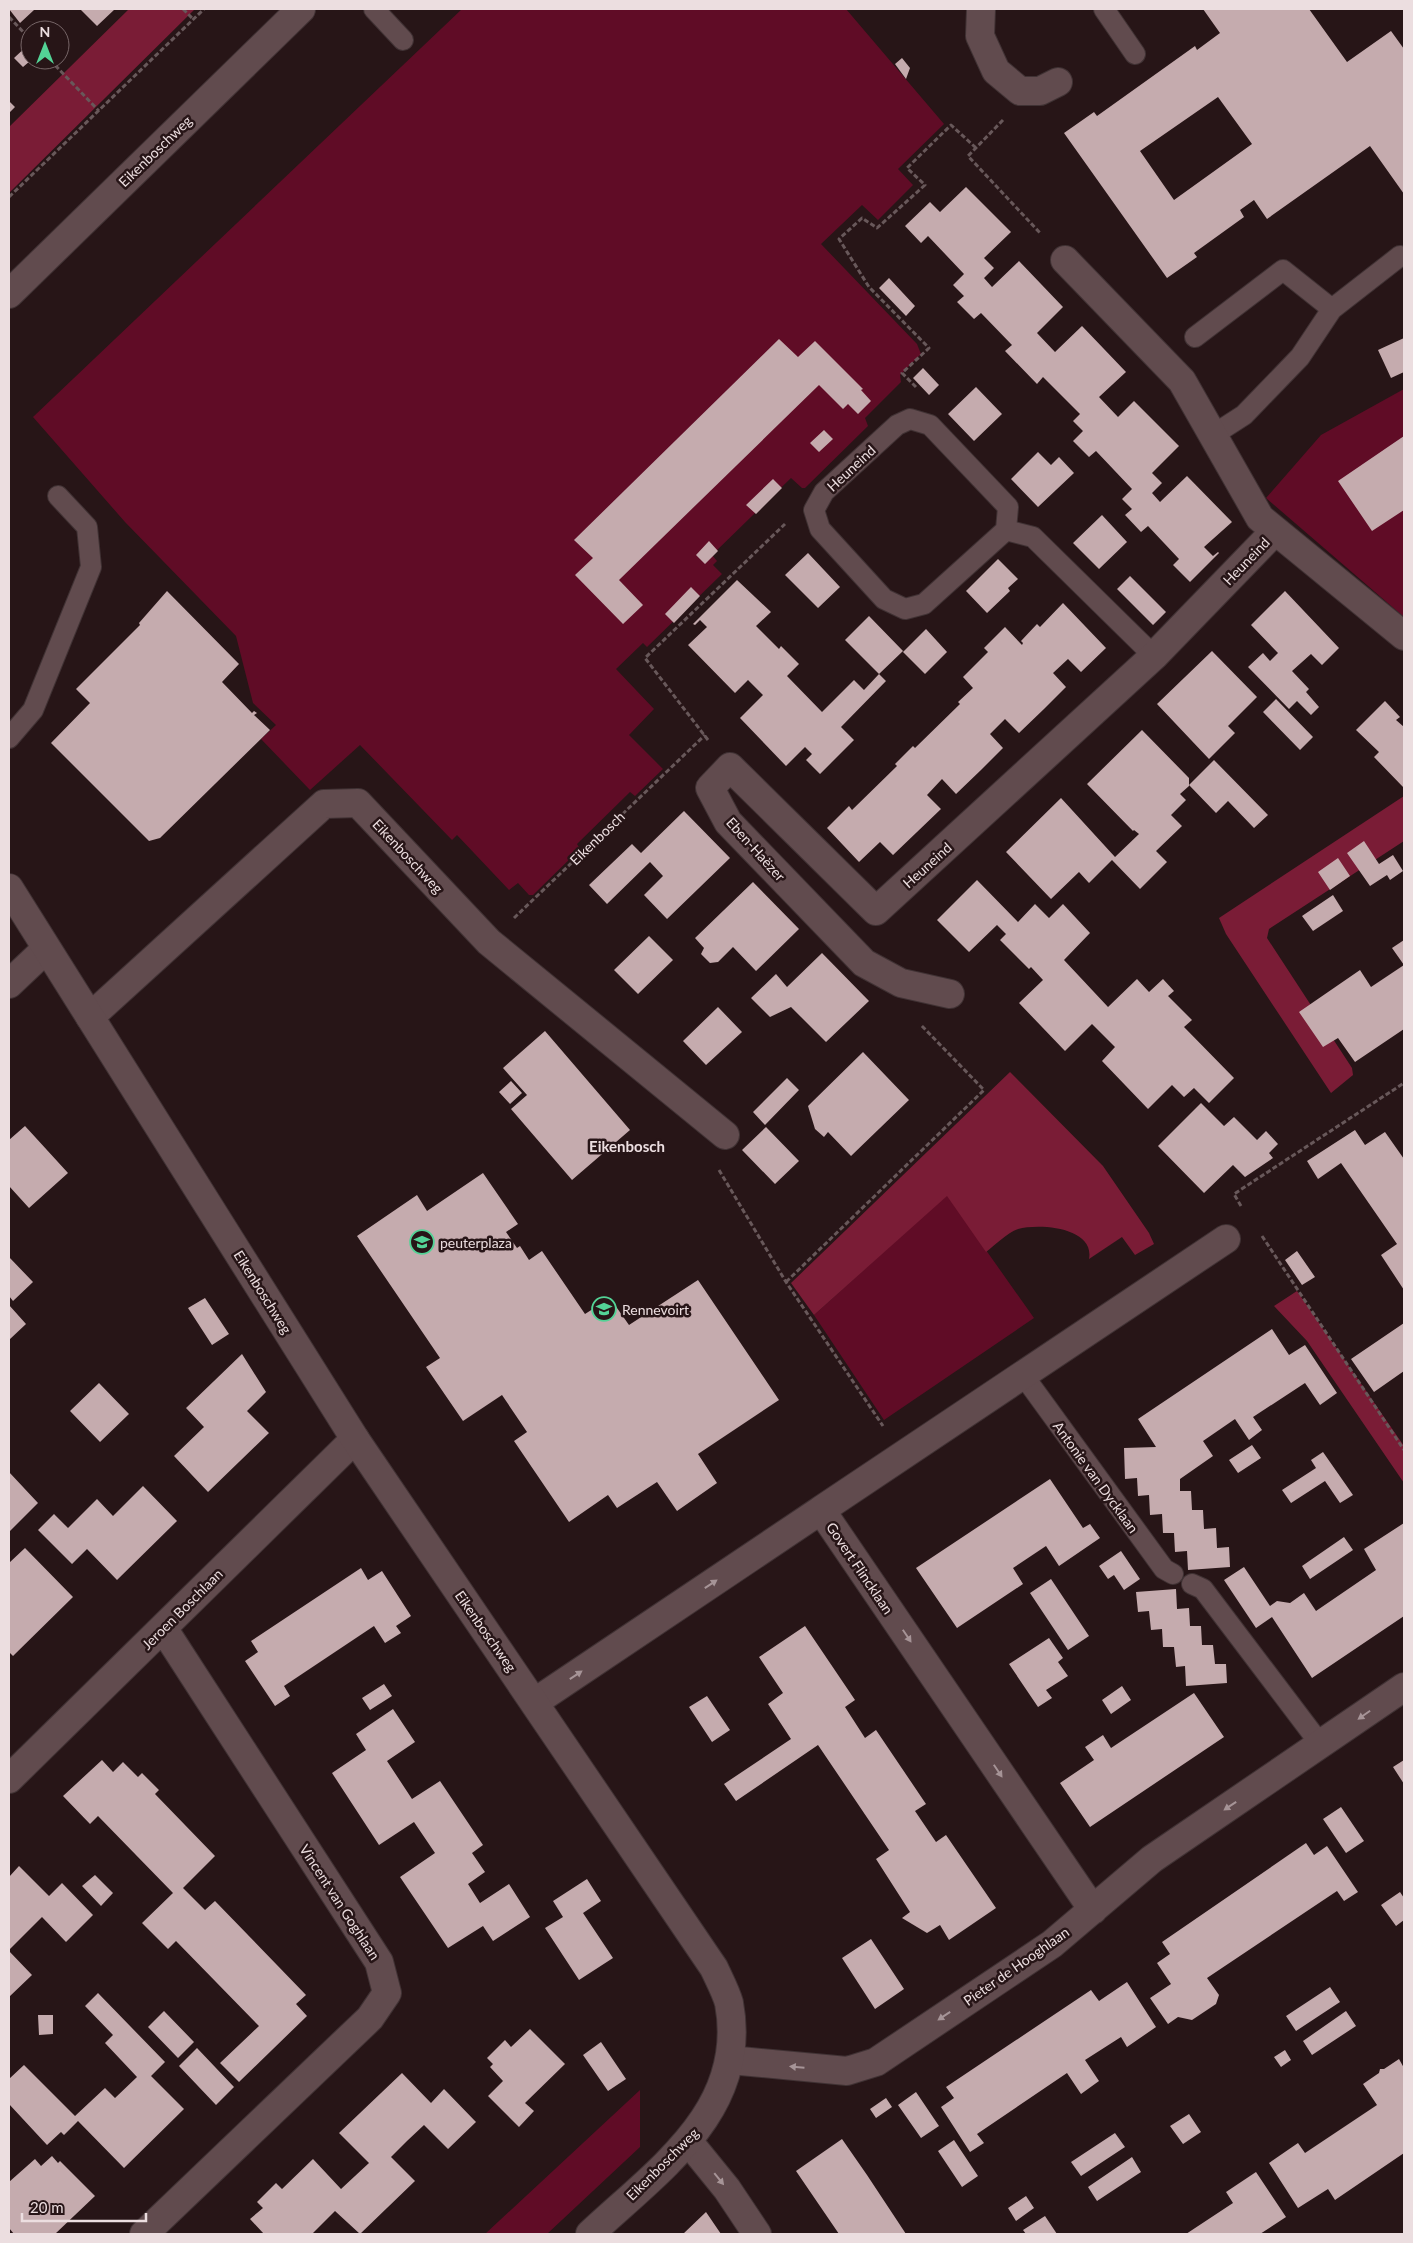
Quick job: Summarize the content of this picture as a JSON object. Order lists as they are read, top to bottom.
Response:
{
  "streets": {
    "street": [
      "Eikenboschweg",
      "Heuneind",
      "Eben-Haëzer",
      "Govert Flincklaan",
      "Jeroen Boschlaan",
      "Vincent van Goghlaan",
      "Pieter de Hooghlaan"
    ],
    "lane": ["Antonie van Dycklaan"],
    "path": ["Eikenbosch"]
  },
  "crossings": [
    ["Eikenboschweg", "Eikenbosch"],
    ["Eikenboschweg", "Govert Flincklaan"],
    ["Eikenboschweg", "Jeroen Boschlaan"],
    ["Eikenboschweg", "Pieter de Hooghlaan"],
    ["Heuneind", "Eben-Haëzer"],
    ["Govert Flincklaan", "Pieter de Hooghlaan"],
    ["Jeroen Boschlaan", "Vincent van Goghlaan"]
  ],
  "one_way": ["Pieter de Hooghlaan"],
  "districts": ["Eikenbosch"],
  "places": {
    "school or university": ["peuterplaza", "Rennevoirt"]
  },
  "scale_bar": "20 m",
  "north": "top"
}
